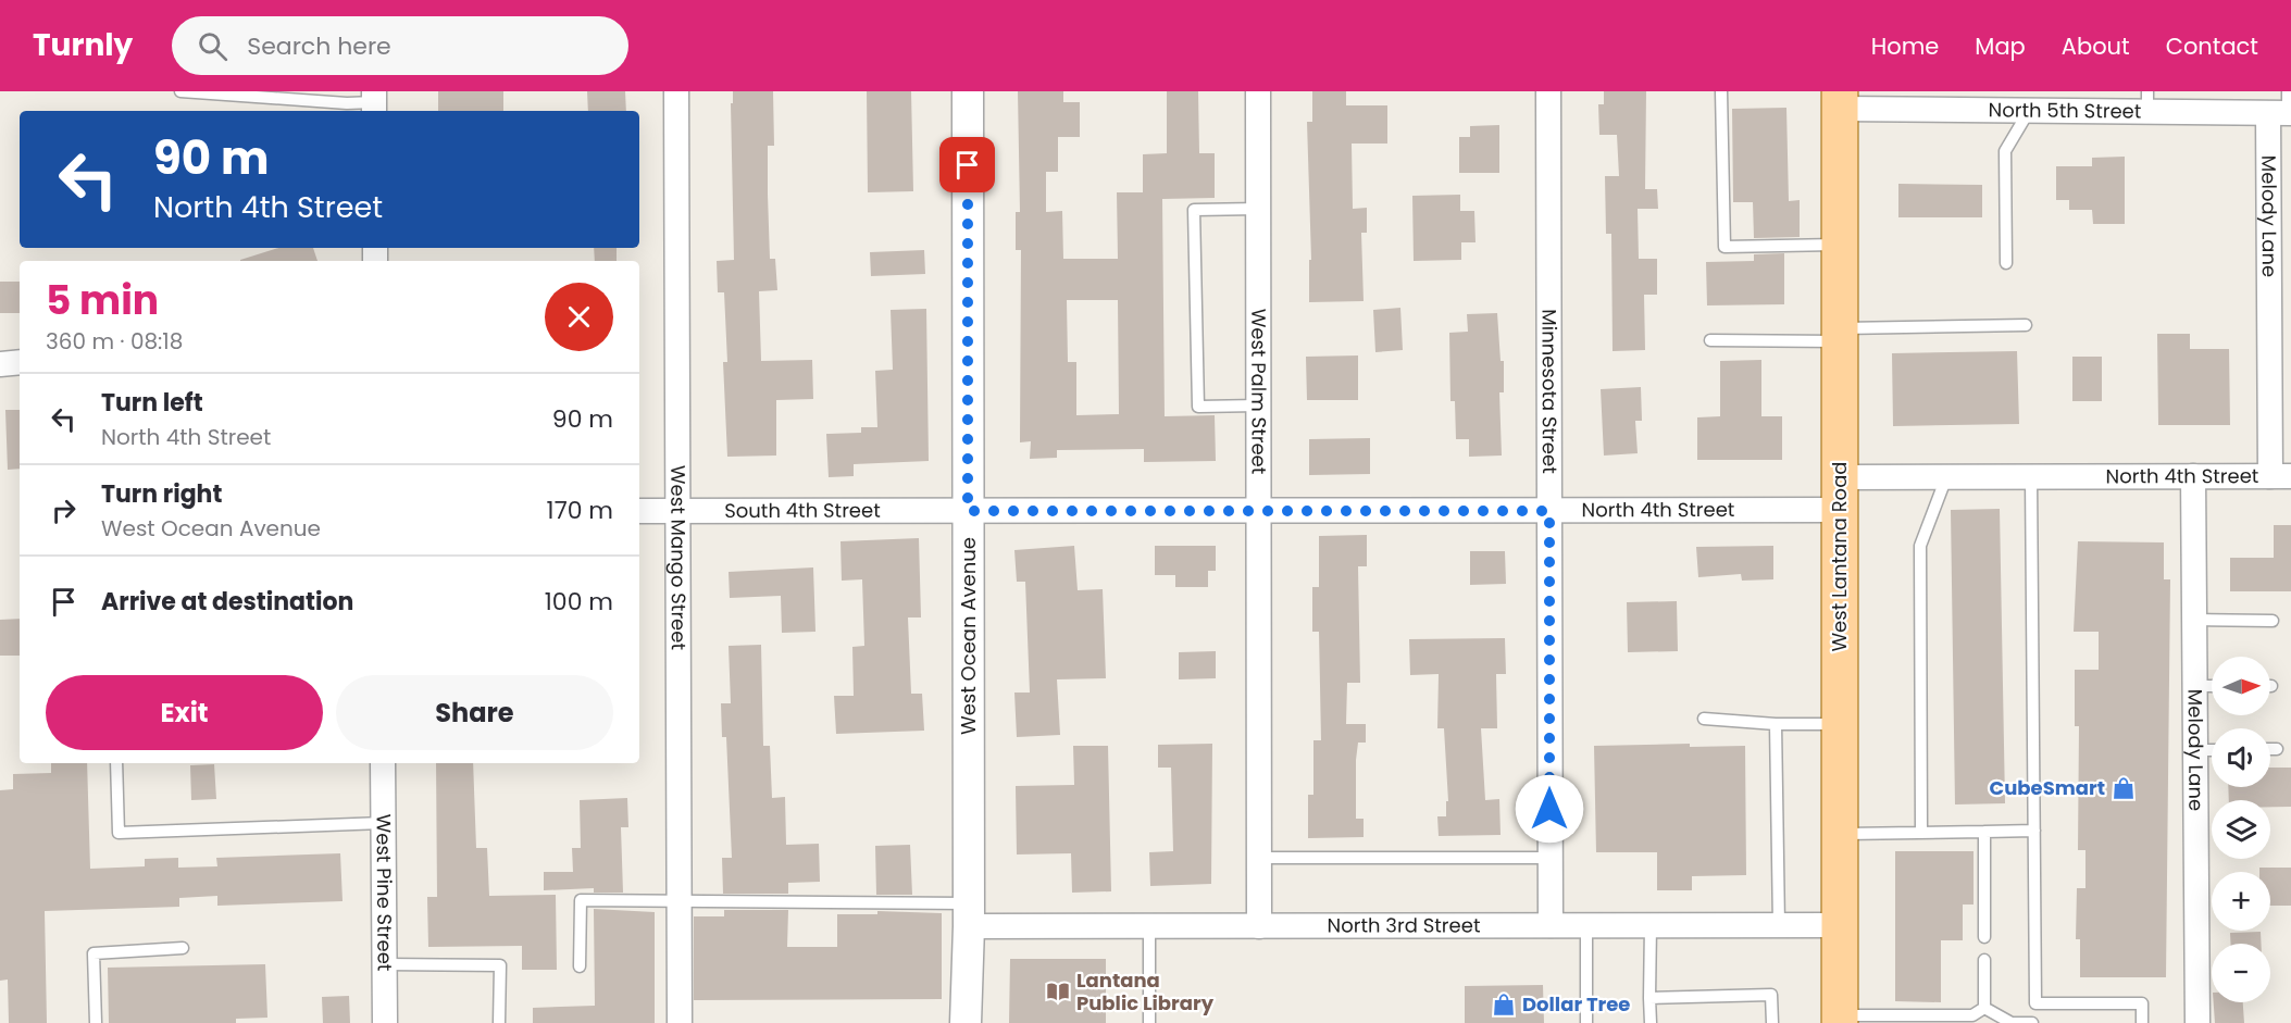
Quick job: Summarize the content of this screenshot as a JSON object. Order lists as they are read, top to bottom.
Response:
{
  "streets": {
    "main road": ["West Lantana Road"],
    "street": [
      "North 5th Street",
      "Melody Lane",
      "West Palm Street",
      "Minnesota Street",
      "North 4th Street",
      "South 4th Street",
      "West Mango Street",
      "West Ocean Avenue",
      "West Pine Street",
      "North 3rd Street"
    ]
  },
  "crossings": [
    ["North 5th Street", "Melody Lane"],
    ["North 5th Street", "West Lantana Road"],
    ["Melody Lane", "North 4th Street"],
    ["West Palm Street", "North 4th Street"],
    ["West Palm Street", "North 3rd Street"],
    ["Minnesota Street", "North 4th Street"],
    ["Minnesota Street", "North 3rd Street"],
    ["North 4th Street", "South 4th Street"],
    ["North 4th Street", "West Lantana Road"],
    ["North 4th Street", "West Ocean Avenue"],
    ["South 4th Street", "West Mango Street"],
    ["South 4th Street", "West Ocean Avenue"],
    ["West Lantana Road", "North 3rd Street"],
    ["West Ocean Avenue", "North 3rd Street"]
  ],
  "places": {
    "shop": ["CubeSmart", "Dollar Tree"],
    "library": ["Lantana Public Library"]
  },
  "north": "right",
  "page": {
    "header": "Turnly",
    "search": "Search here",
    "nav": [
      "Home",
      "Map",
      "About",
      "Contact"
    ],
    "turn": ["90 m", "North 4th Street"],
    "heading": ["5 min", "360 m · 08:18"],
    "list": [
      {
        "name": "Turn left",
        "note": "North 4th Street",
        "value": "90 m"
      },
      {
        "name": "Turn right",
        "note": "West Ocean Avenue",
        "value": "170 m"
      },
      {
        "name": "Arrive at destination",
        "value": "100 m"
      }
    ],
    "map_buttons": ["+", "−"],
    "buttons": ["Exit", "Share"]
  }
}
